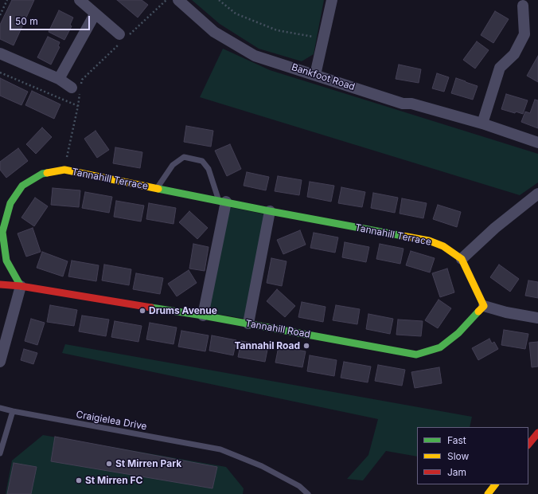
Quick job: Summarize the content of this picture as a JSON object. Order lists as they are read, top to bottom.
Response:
{
  "streets": {
    "street": ["Bankfoot Road", "Tannahill Terrace", "Tannahill Road"],
    "lane": ["Craigielea Drive"]
  },
  "crossings": [
    ["Tannahill Terrace", "Tannahill Road"]
  ],
  "places": [
    "Drums Avenue",
    "Tannahil Road",
    "St Mirren Park",
    "St Mirren FC"
  ],
  "legend": ["Fast", "Slow", "Jam"],
  "scale_bar": "50 m"
}
